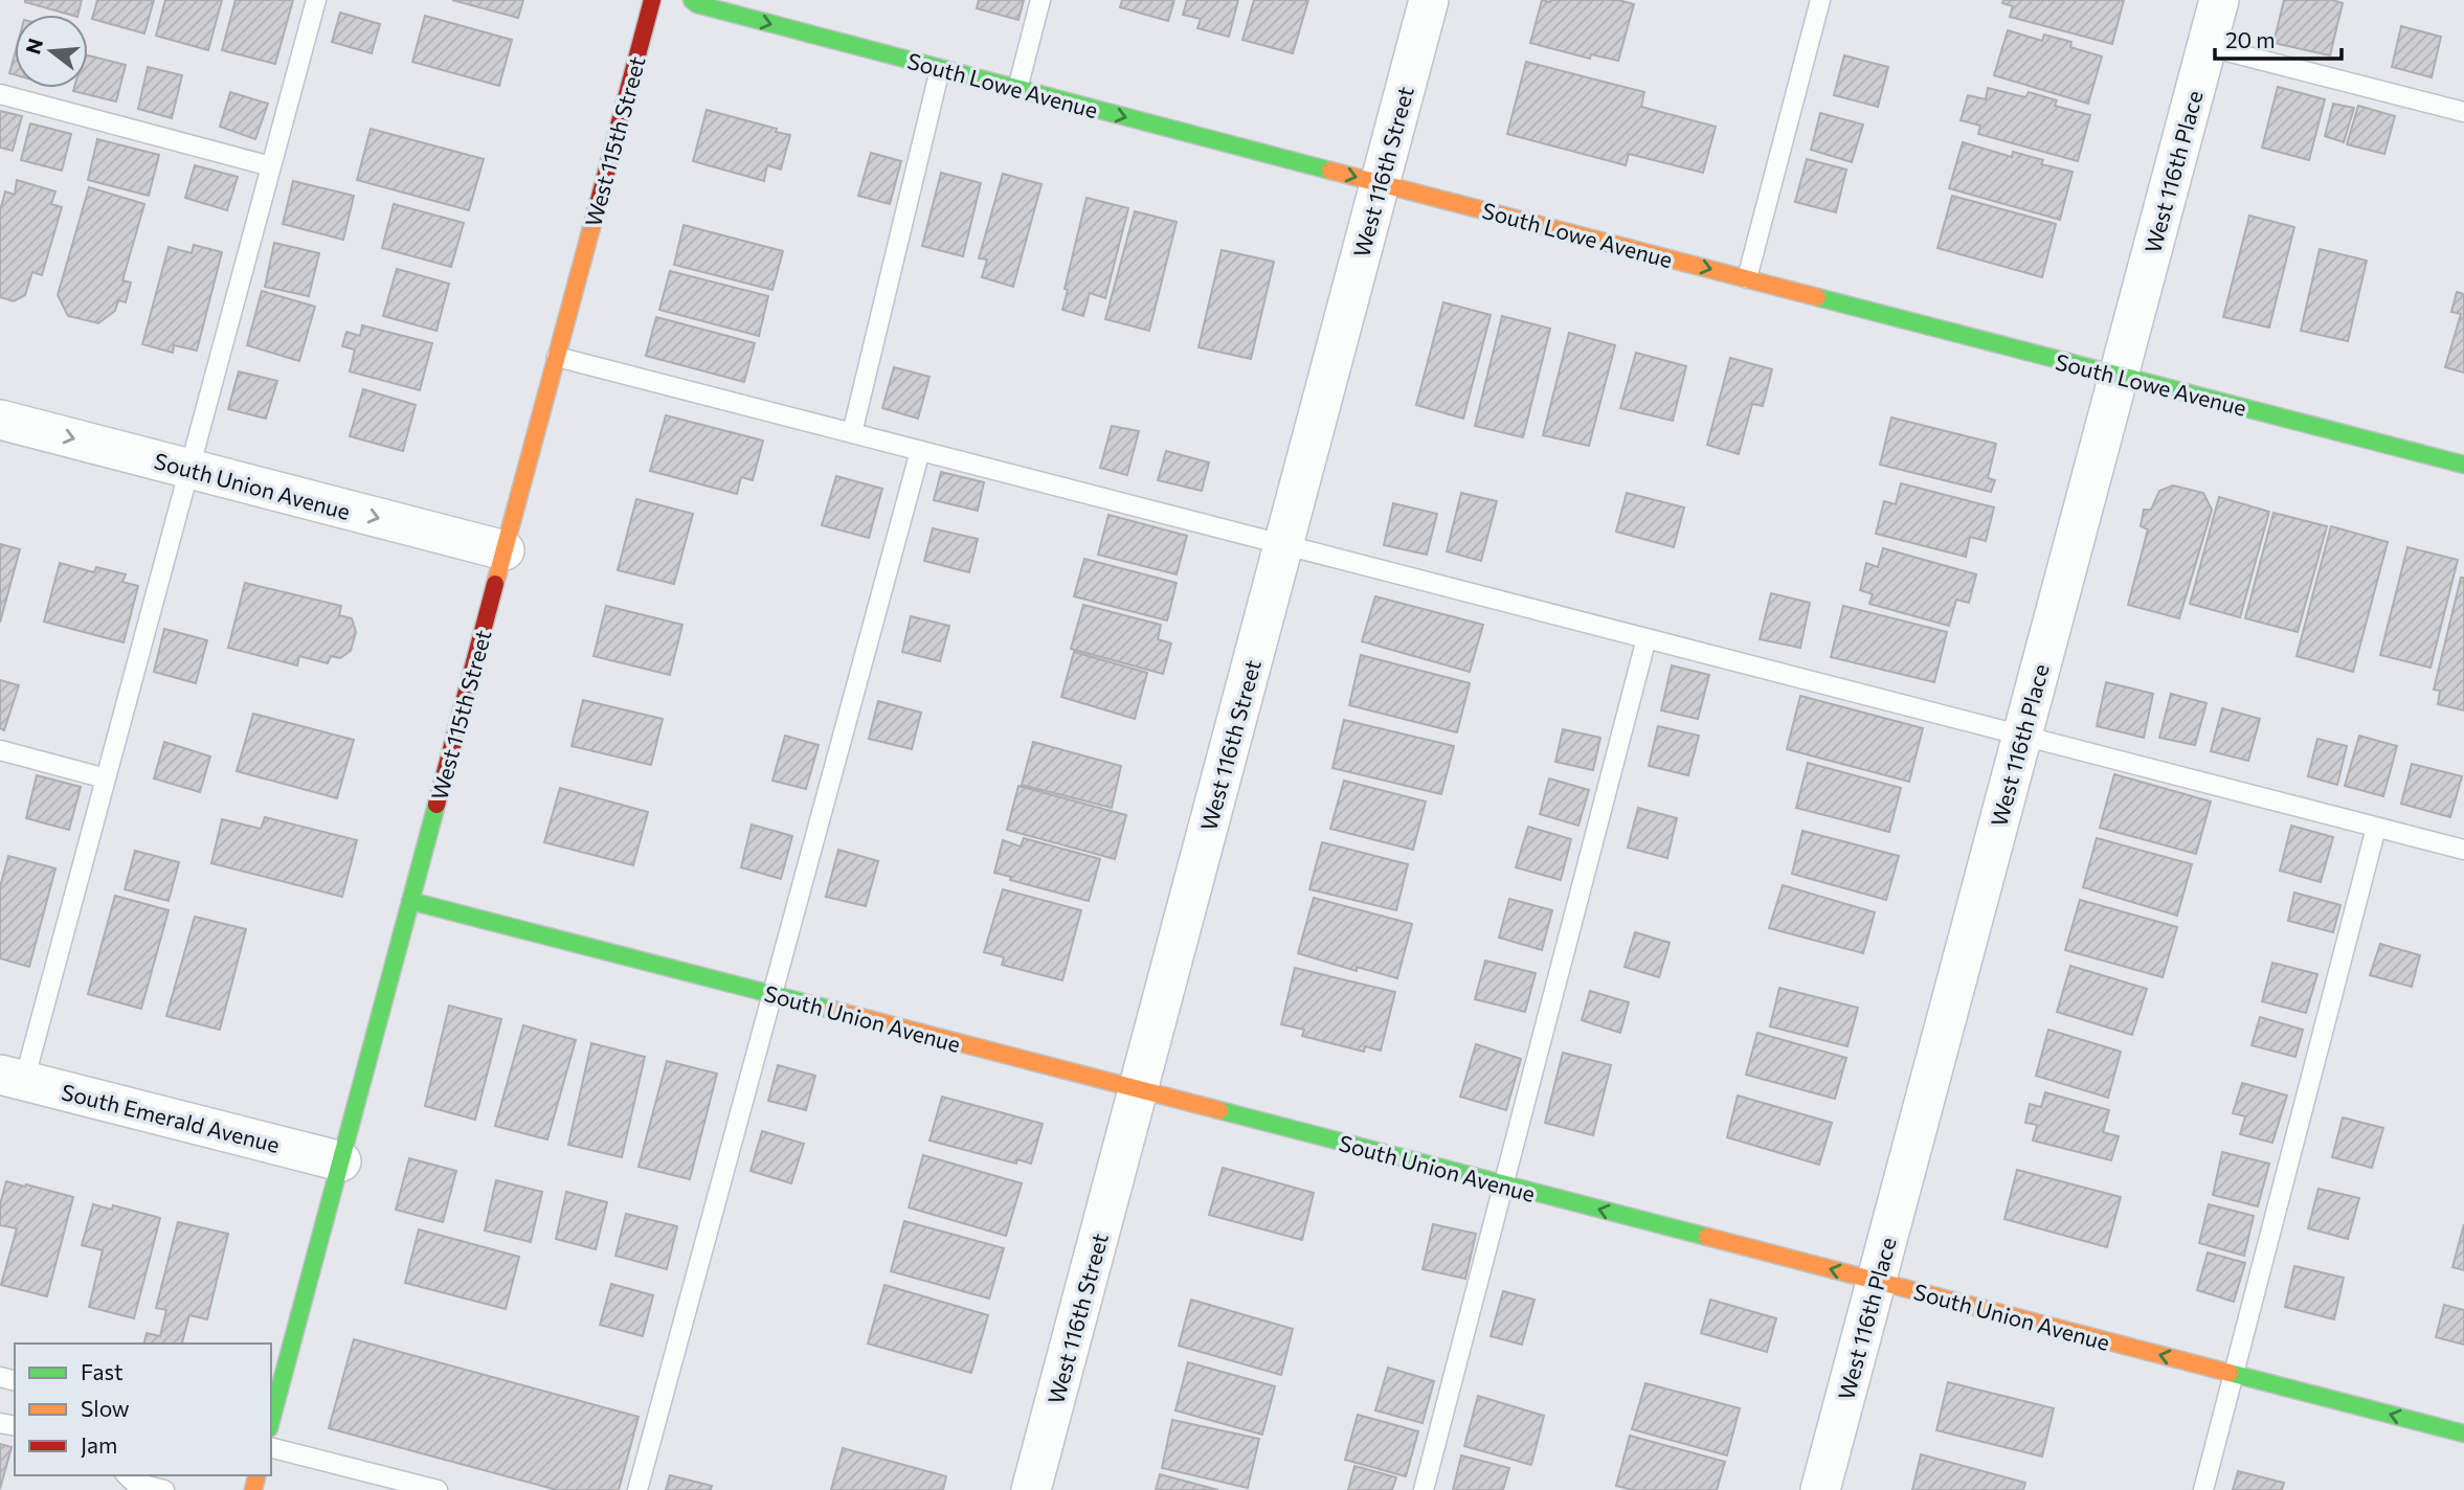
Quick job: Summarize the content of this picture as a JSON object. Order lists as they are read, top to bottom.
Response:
{
  "streets": {
    "street": [
      "South Lowe Avenue",
      "West 115th Street",
      "West 116th Street",
      "West 116th Place",
      "South Union Avenue",
      "South Emerald Avenue"
    ]
  },
  "crossings": [
    ["South Lowe Avenue", "West 116th Street"],
    ["South Lowe Avenue", "West 116th Place"],
    ["West 115th Street", "South Union Avenue"],
    ["West 115th Street", "South Emerald Avenue"],
    ["West 116th Street", "South Union Avenue"],
    ["West 116th Place", "South Union Avenue"]
  ],
  "one_way": ["South Lowe Avenue"],
  "legend": ["Fast", "Slow", "Jam"],
  "scale_bar": "20 m",
  "north": "left"
}
